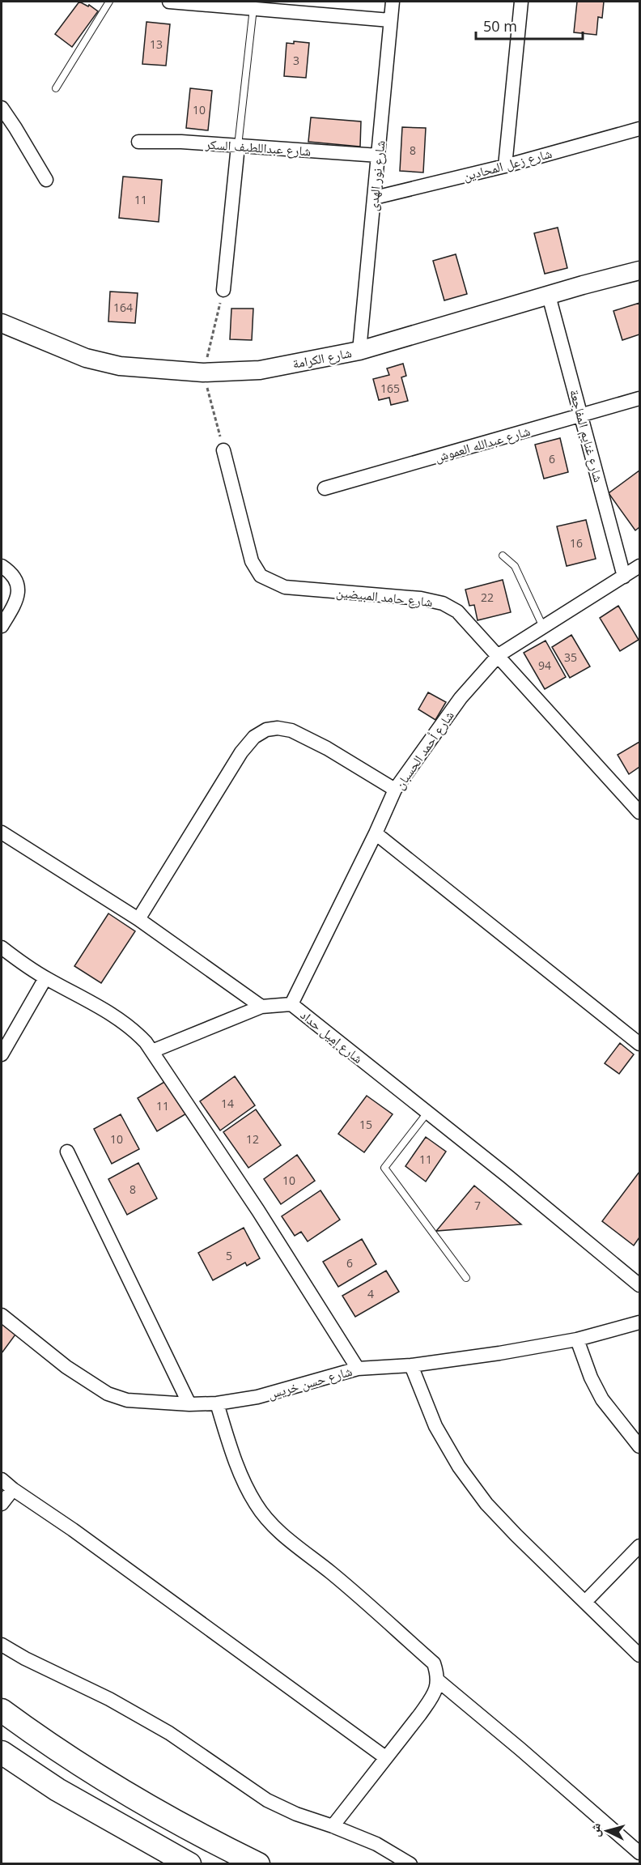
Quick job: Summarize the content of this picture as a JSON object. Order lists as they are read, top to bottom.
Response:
{
  "streets": {
    "street": [
      "شارع عبداللطيف السكر",
      "شارع زعل المحادين",
      "شارع نور الهدى",
      "شارع الكرامة",
      "شارع غنايم المفاجعة",
      "شارع عبدالله العموش",
      "شارع حامد المبيضين",
      "شارع أحمد الحسبان",
      "شارع إميل حداد",
      "شارع حسن خريس"
    ]
  },
  "crossings": [
    ["شارع عبداللطيف السكر", "شارع نور الهدى"],
    ["شارع زعل المحادين", "شارع نور الهدى"],
    ["شارع نور الهدى", "شارع الكرامة"],
    ["شارع الكرامة", "شارع غنايم المفاجعة"],
    ["شارع غنايم المفاجعة", "شارع عبدالله العموش"],
    ["شارع غنايم المفاجعة", "شارع أحمد الحسبان"],
    ["شارع حامد المبيضين", "شارع أحمد الحسبان"],
    ["شارع أحمد الحسبان", "شارع إميل حداد"]
  ],
  "house_numbers": [
    "13",
    "3",
    "10",
    "8",
    "11",
    "164",
    "165",
    "6",
    "16",
    "22",
    "35",
    "94",
    "14",
    "11",
    "15",
    "10",
    "12",
    "11",
    "10",
    "8",
    "7",
    "5",
    "6",
    "4"
  ],
  "scale_bar": "50 m",
  "north": "left"
}
